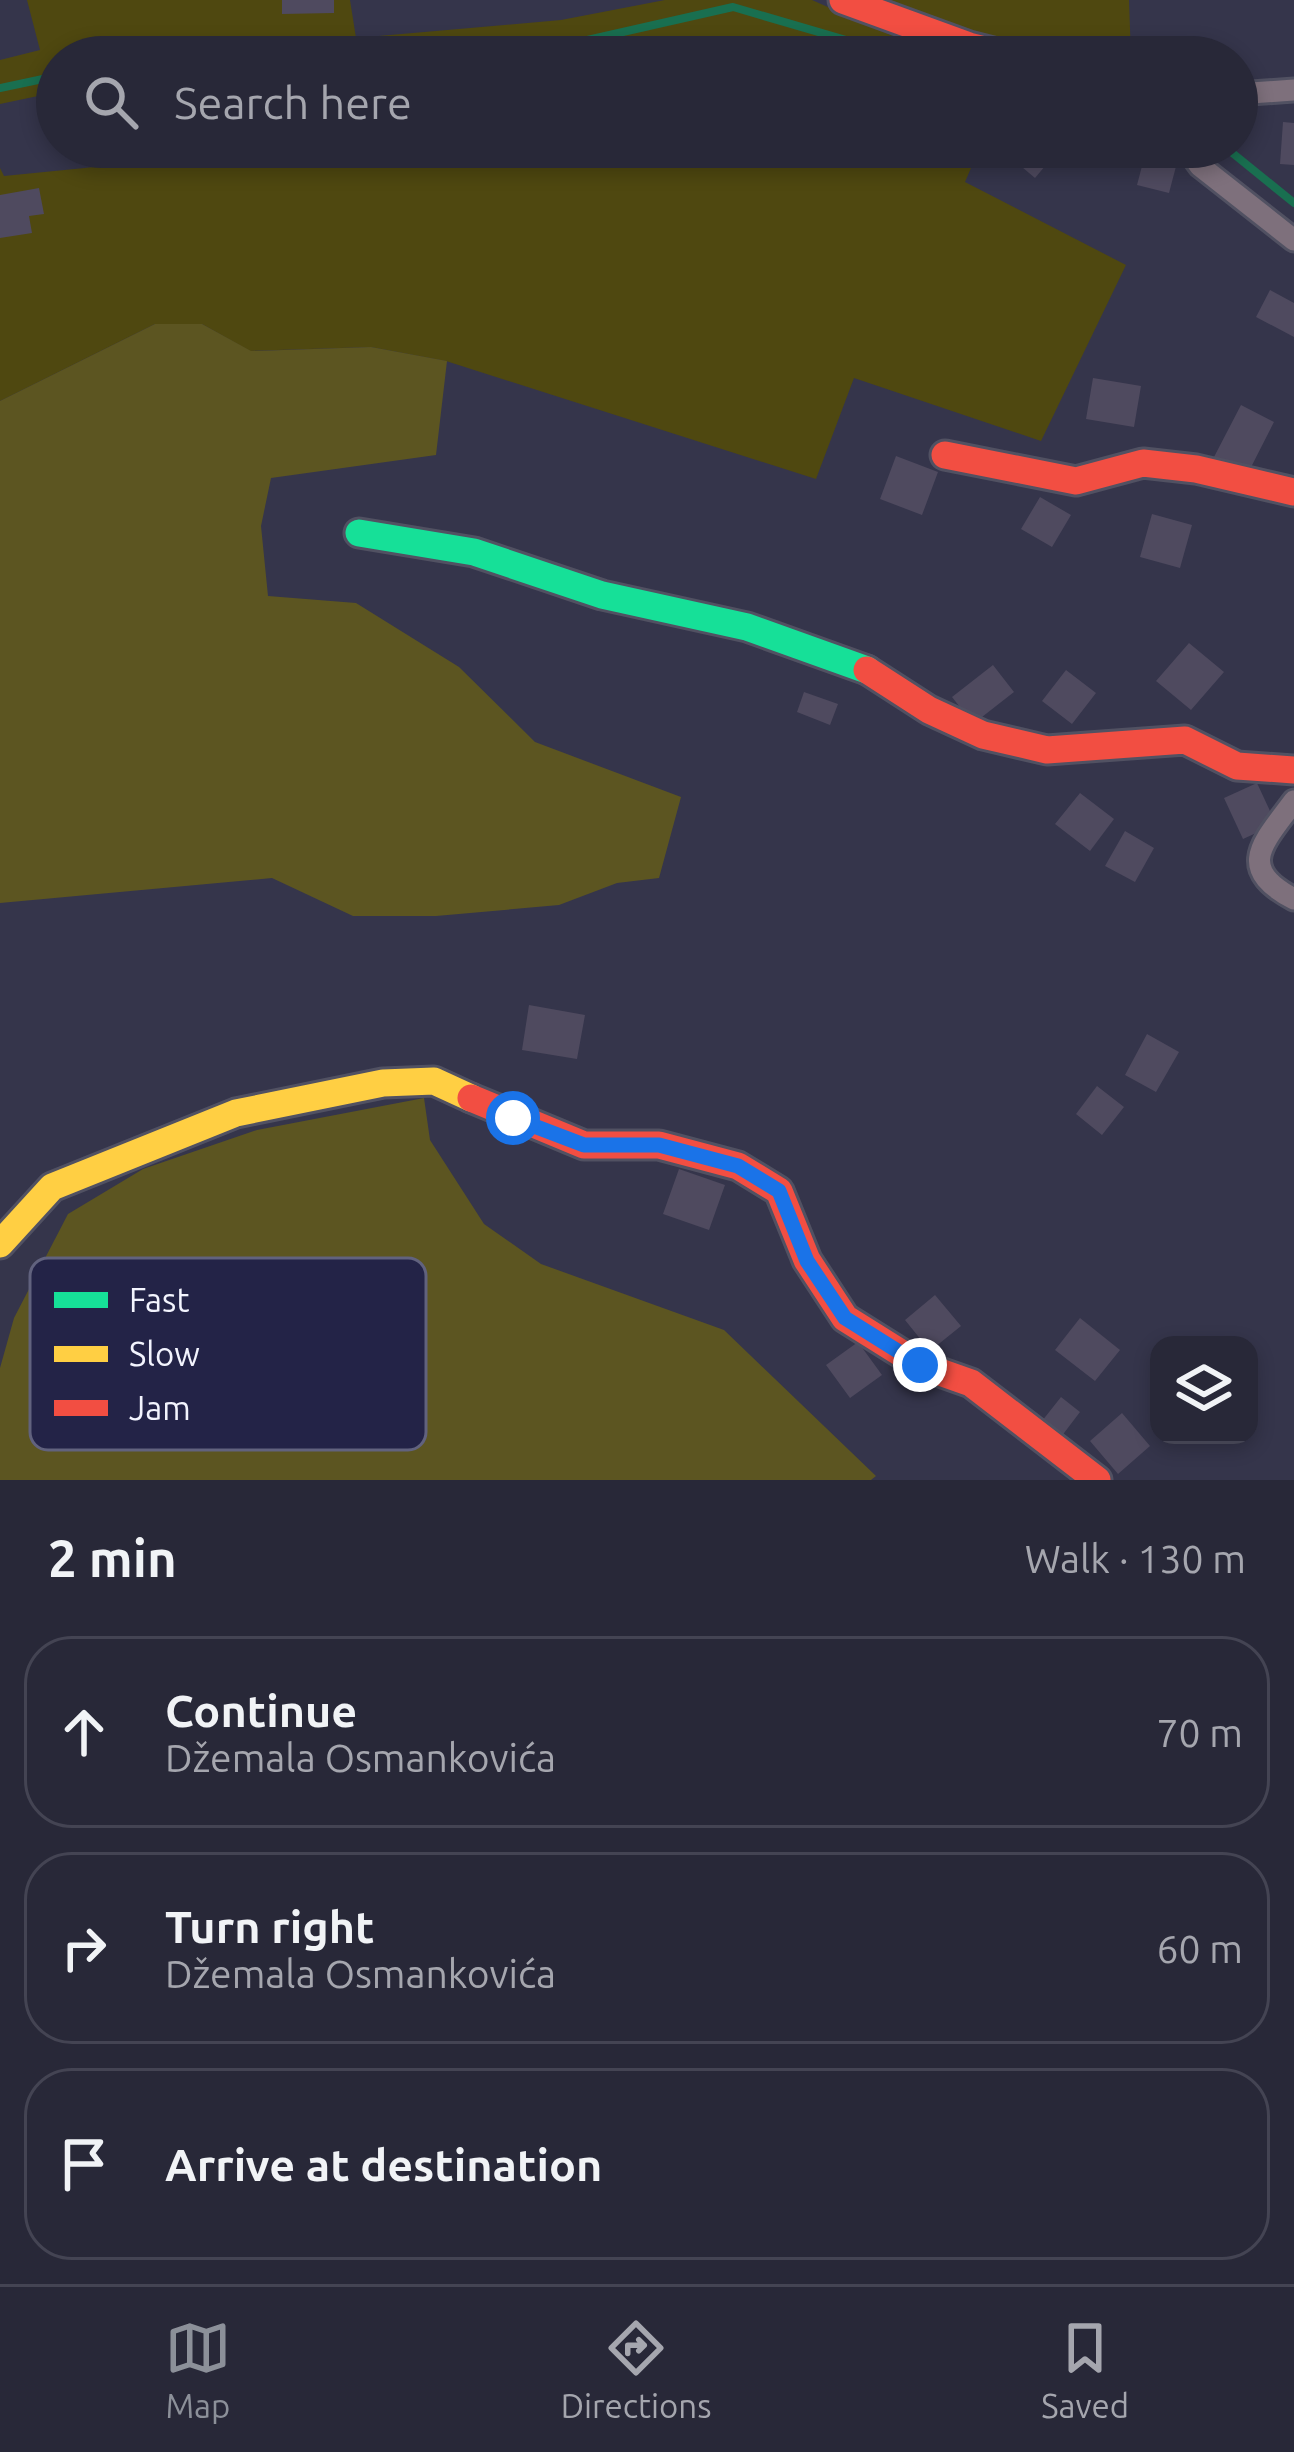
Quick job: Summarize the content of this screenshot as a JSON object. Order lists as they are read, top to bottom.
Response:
{
  "legend": ["Fast", "Slow", "Jam"],
  "page": {
    "search": "Search here",
    "heading": ["2 min", "Walk · 130 m"],
    "list": [
      ["Continue", "Džemala Osmankovića", "70 m"],
      ["Turn right", "Džemala Osmankovića", "60 m"],
      "Arrive at destination"
    ],
    "nav": ["Map", "Directions", "Saved"]
  }
}
